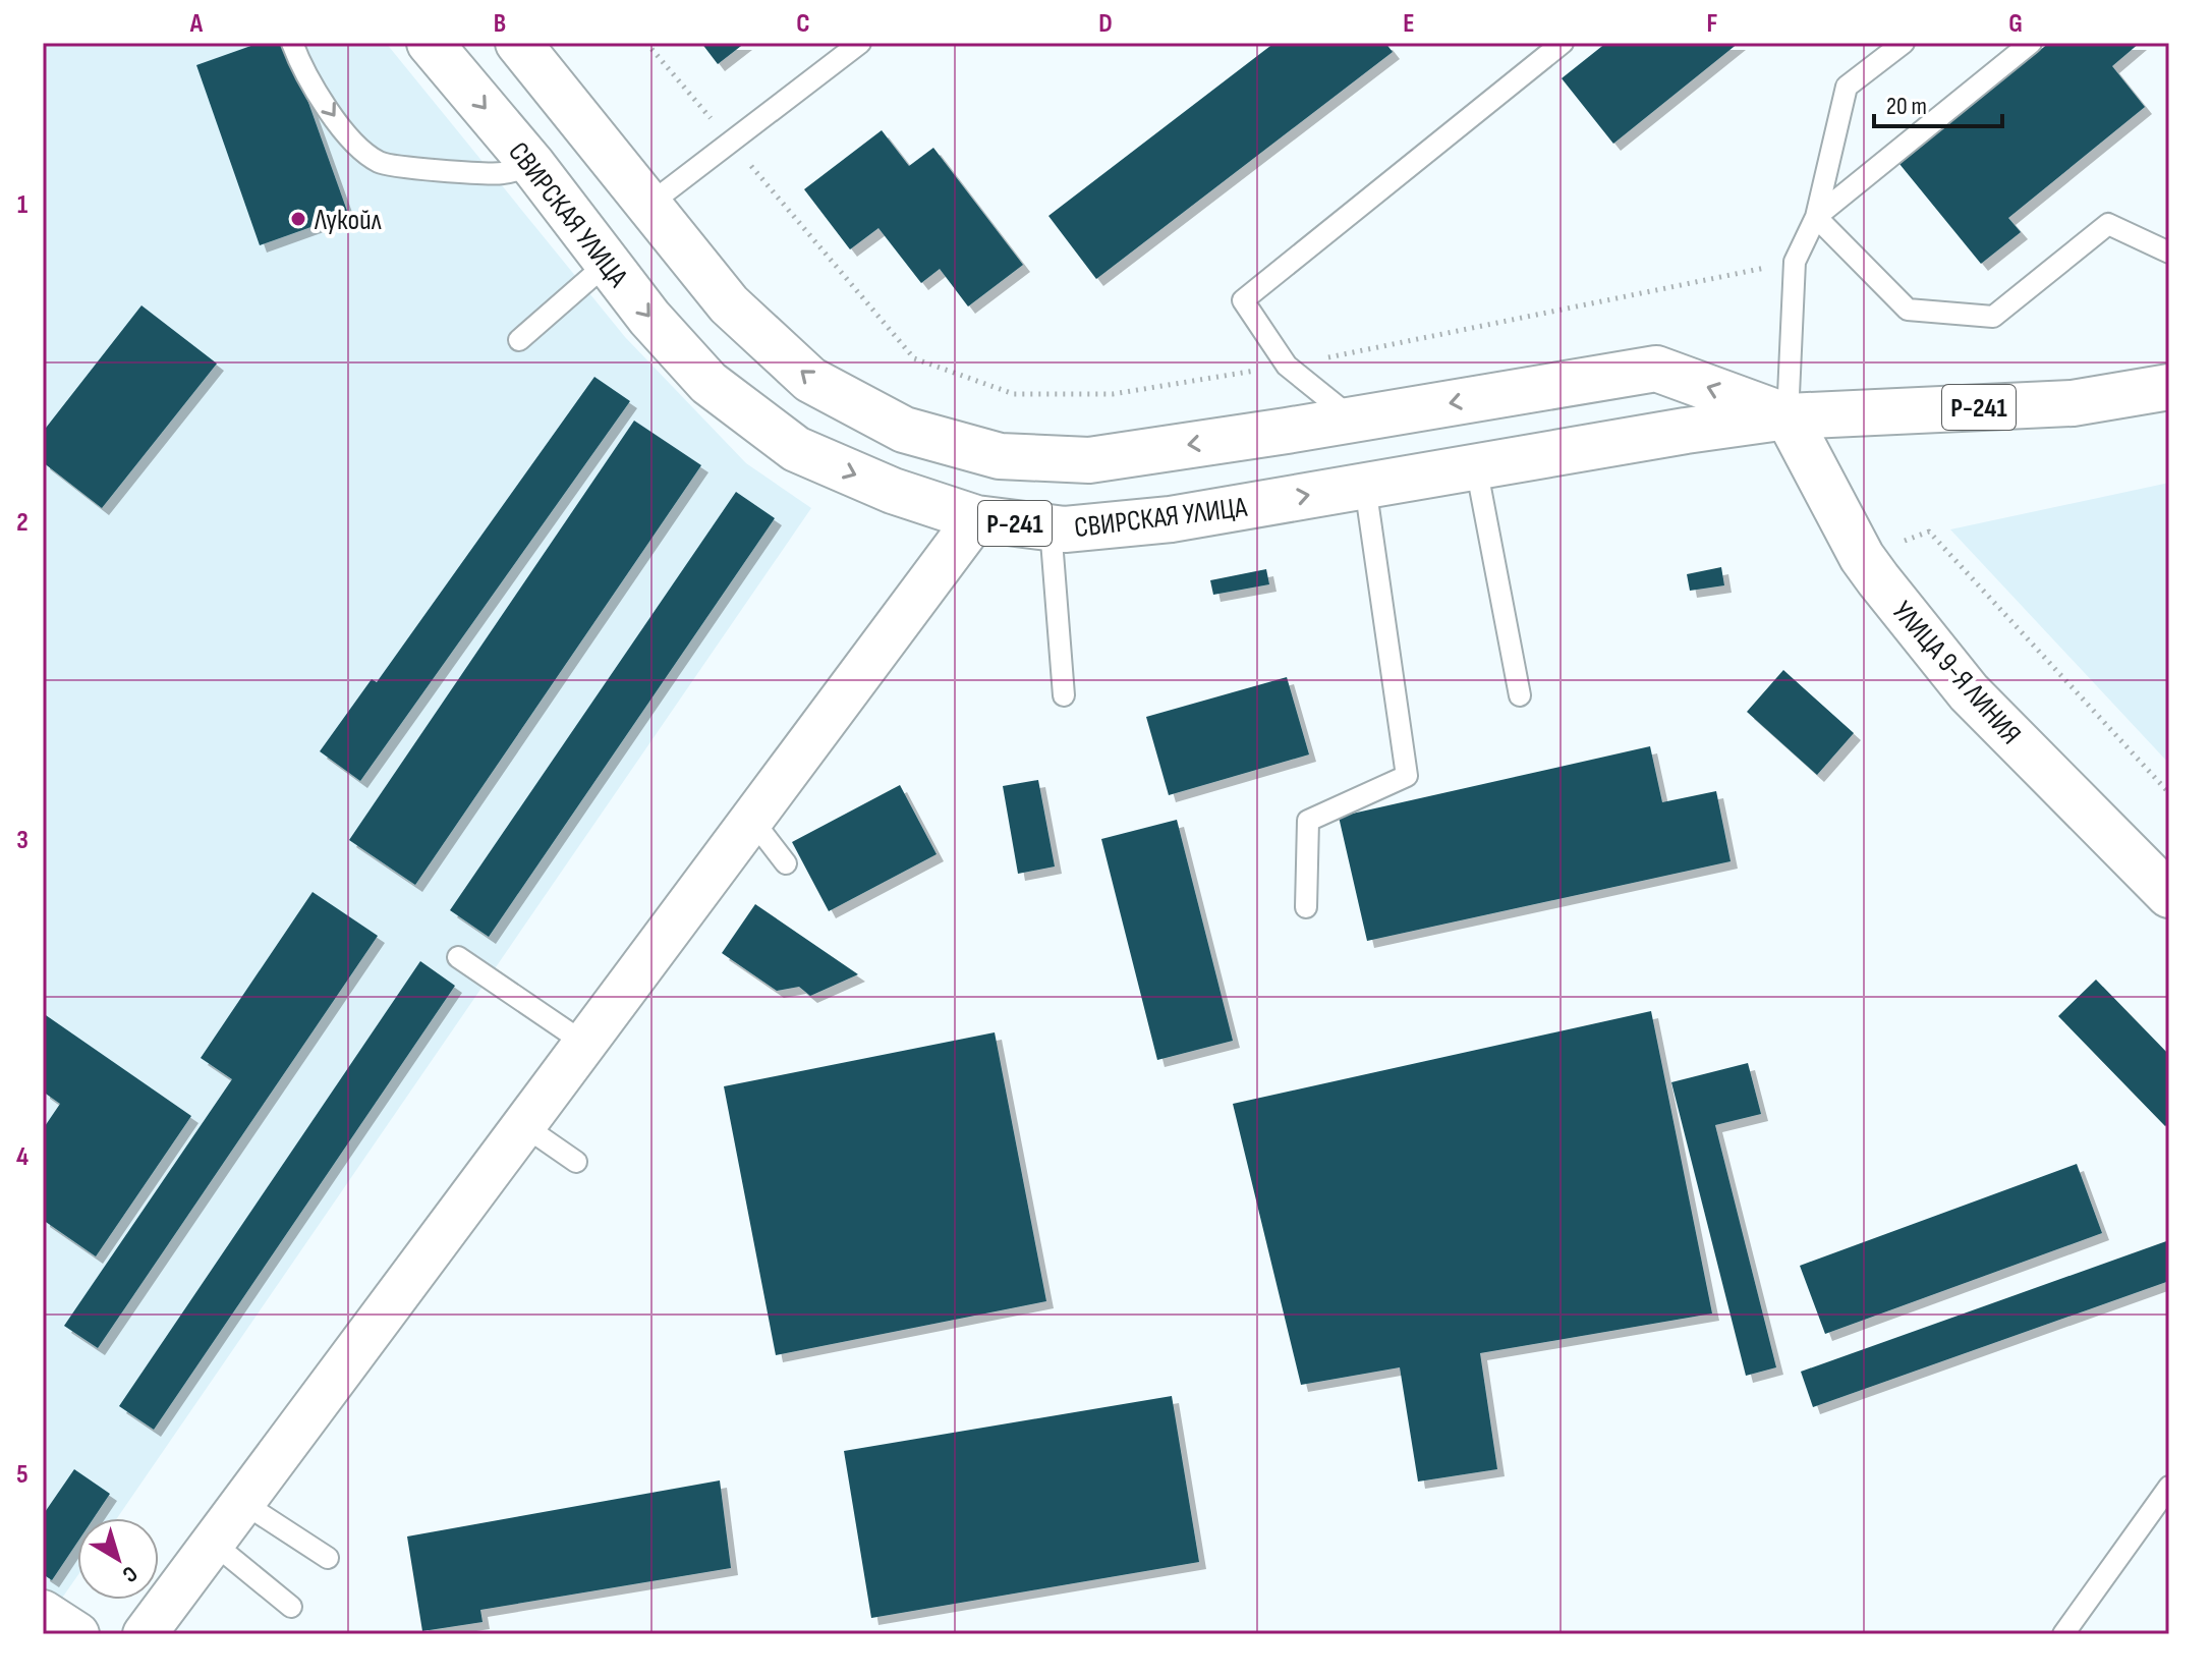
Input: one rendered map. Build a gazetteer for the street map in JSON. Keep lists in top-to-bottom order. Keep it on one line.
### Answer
{"streets":{"main road":["СВИРСКАЯ УЛИЦА","Р-241","УЛИЦА 9-Я ЛИНИЯ"]},"crossings":[["СВИРСКАЯ УЛИЦА","УЛИЦА 9-Я ЛИНИЯ"]],"places":["Лукойл"],"scale_bar":"20 m","north":"bottom right","grid":{"columns":["A","B","C","D","E","F","G"],"rows":["1","2","3","4","5"]}}
